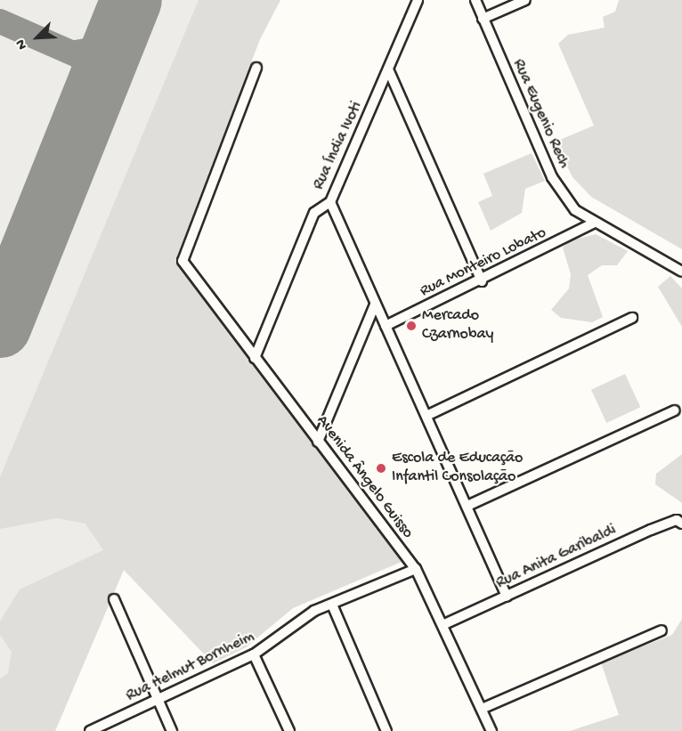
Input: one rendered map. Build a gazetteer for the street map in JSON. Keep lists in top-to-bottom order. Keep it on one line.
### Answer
{"streets":{"street":["Rua Eugenio Rech","Rua Índia Ivoti","Rua Monteiro Lobato","Avenida Ângelo Guisso","Rua Anita Garibaldi","Rua Helmut Bornheim"]},"crossings":[["Rua Eugenio Rech","Rua Monteiro Lobato"],["Rua Índia Ivoti","Avenida Ângelo Guisso"],["Avenida Ângelo Guisso","Rua Anita Garibaldi"],["Avenida Ângelo Guisso","Rua Helmut Bornheim"]],"places":["Mercado Czarnobay","Escola de Educação Infantil Consolação"],"north":"bottom left"}
